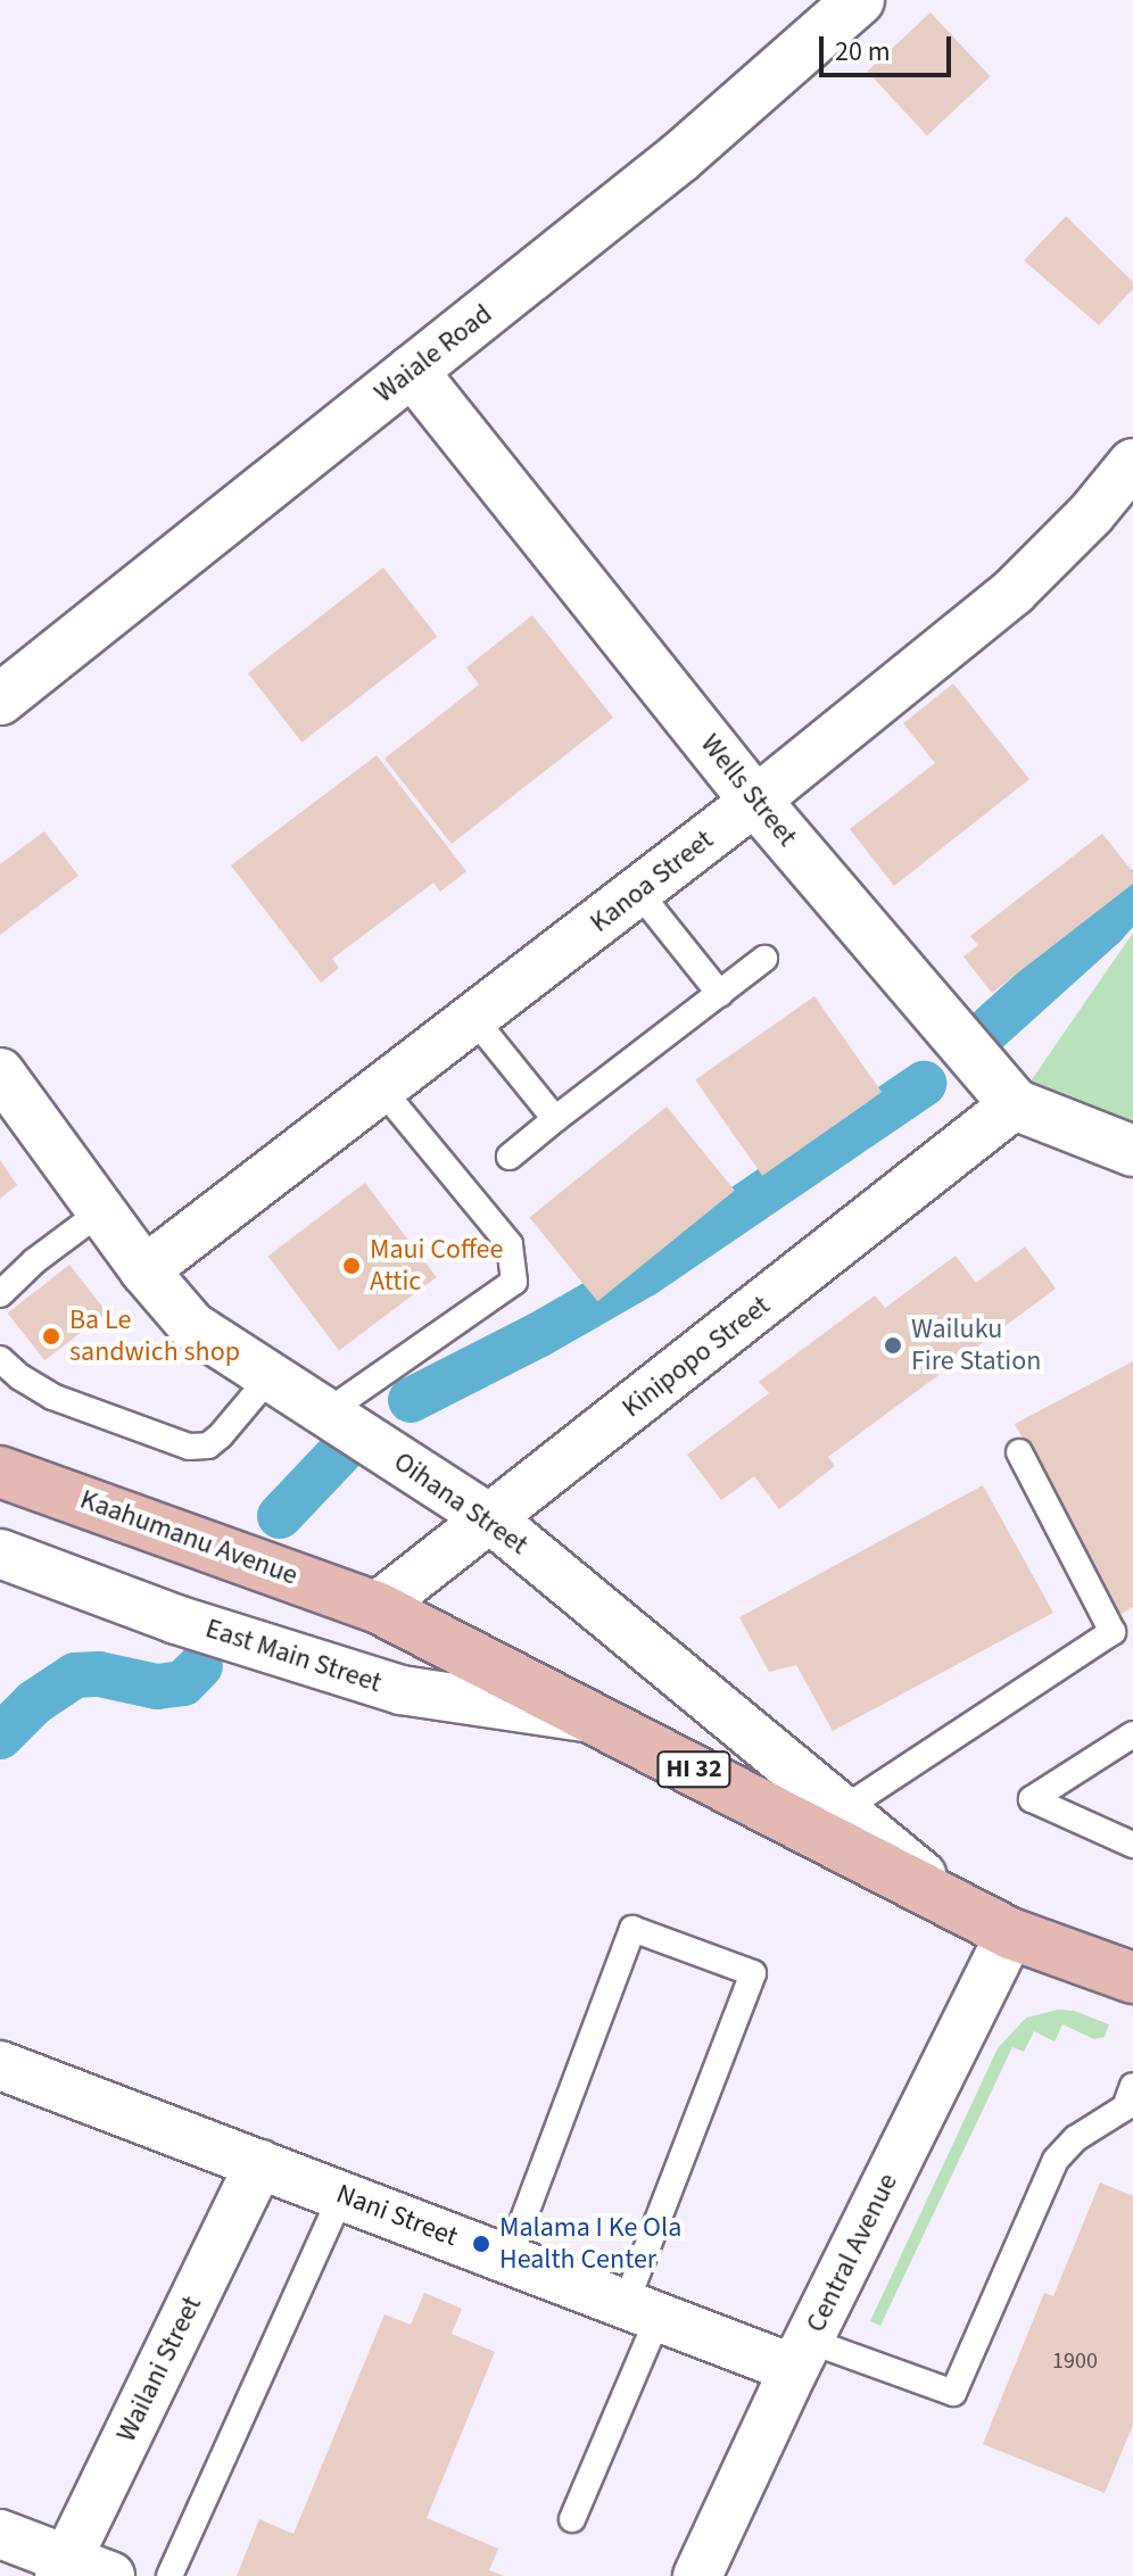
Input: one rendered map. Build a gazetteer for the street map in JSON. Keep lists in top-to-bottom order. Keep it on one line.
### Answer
{"streets":{"main road":["Kaahumanu Avenue","East Main Street","HI 32"],"street":["Waiale Road","Wells Street","Kanoa Street","Kinipopo Street","Oihana Street","Nani Street","Central Avenue","Wailani Street"]},"crossings":[["Waiale Road","Wells Street"],["Wells Street","Kanoa Street"],["Wells Street","Kinipopo Street"],["Kanoa Street","Oihana Street"],["Kinipopo Street","Oihana Street"],["Kinipopo Street","Kaahumanu Avenue"],["Kinipopo Street","East Main Street"],["Oihana Street","East Main Street"],["Kaahumanu Avenue","East Main Street"],["East Main Street","Central Avenue"],["Nani Street","Central Avenue"],["Nani Street","Wailani Street"]],"places":["Maui Coffee Attic","Ba Le sandwich shop","Wailuku Fire Station","Malama I Ke Ola Health Center"],"house_numbers":["1900"],"scale_bar":"20 m"}
